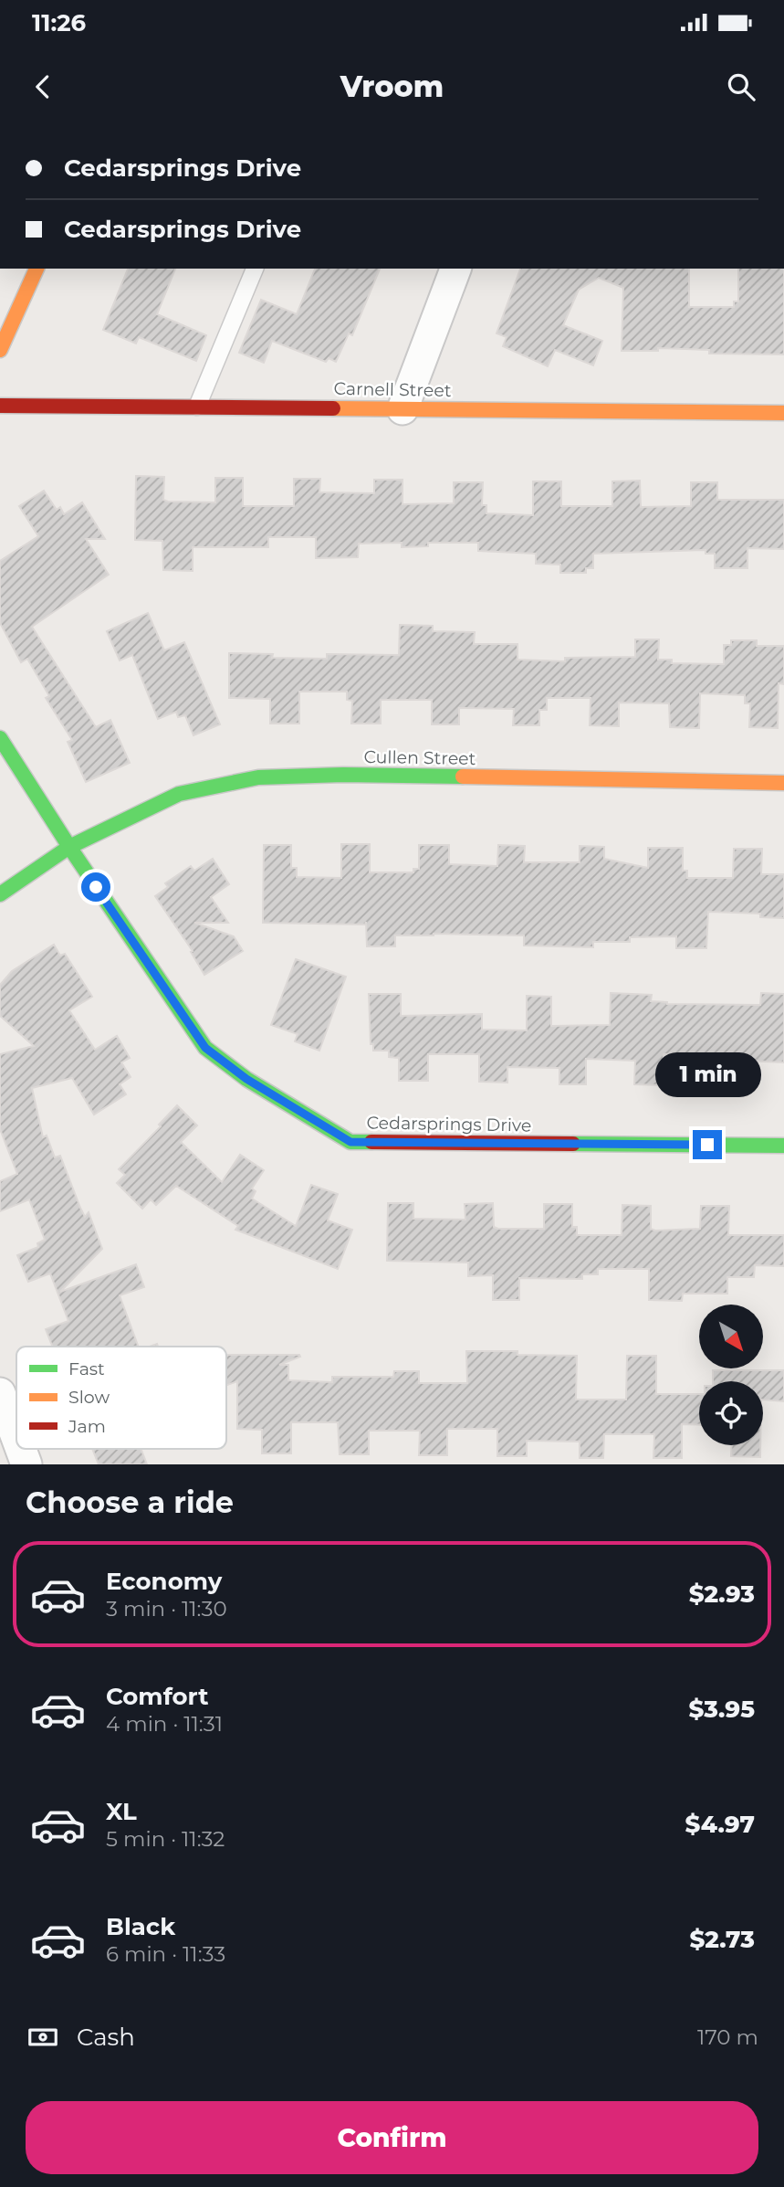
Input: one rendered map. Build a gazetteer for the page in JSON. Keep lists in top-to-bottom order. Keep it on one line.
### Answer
{"streets":{"street":["Carnell Street","Cullen Street","Cedarsprings Drive"]},"crossings":[["Cullen Street","Cedarsprings Drive"]],"legend":["Fast","Slow","Jam"],"north":"bottom right","page":{"status":"11:26","header":"Vroom","banner":["Cedarsprings Drive","Cedarsprings Drive"],"bubble":"1 min","heading":"Choose a ride","list":[{"name":"Economy","note":"3 min · 11:30","value":"$2.93"},{"name":"Comfort","note":"4 min · 11:31","value":"$3.95"},{"name":"XL","note":"5 min · 11:32","value":"$4.97"},{"name":"Black","note":"6 min · 11:33","value":"$2.73"}],"pay":["Cash","170 m"],"buttons":"Confirm"}}
